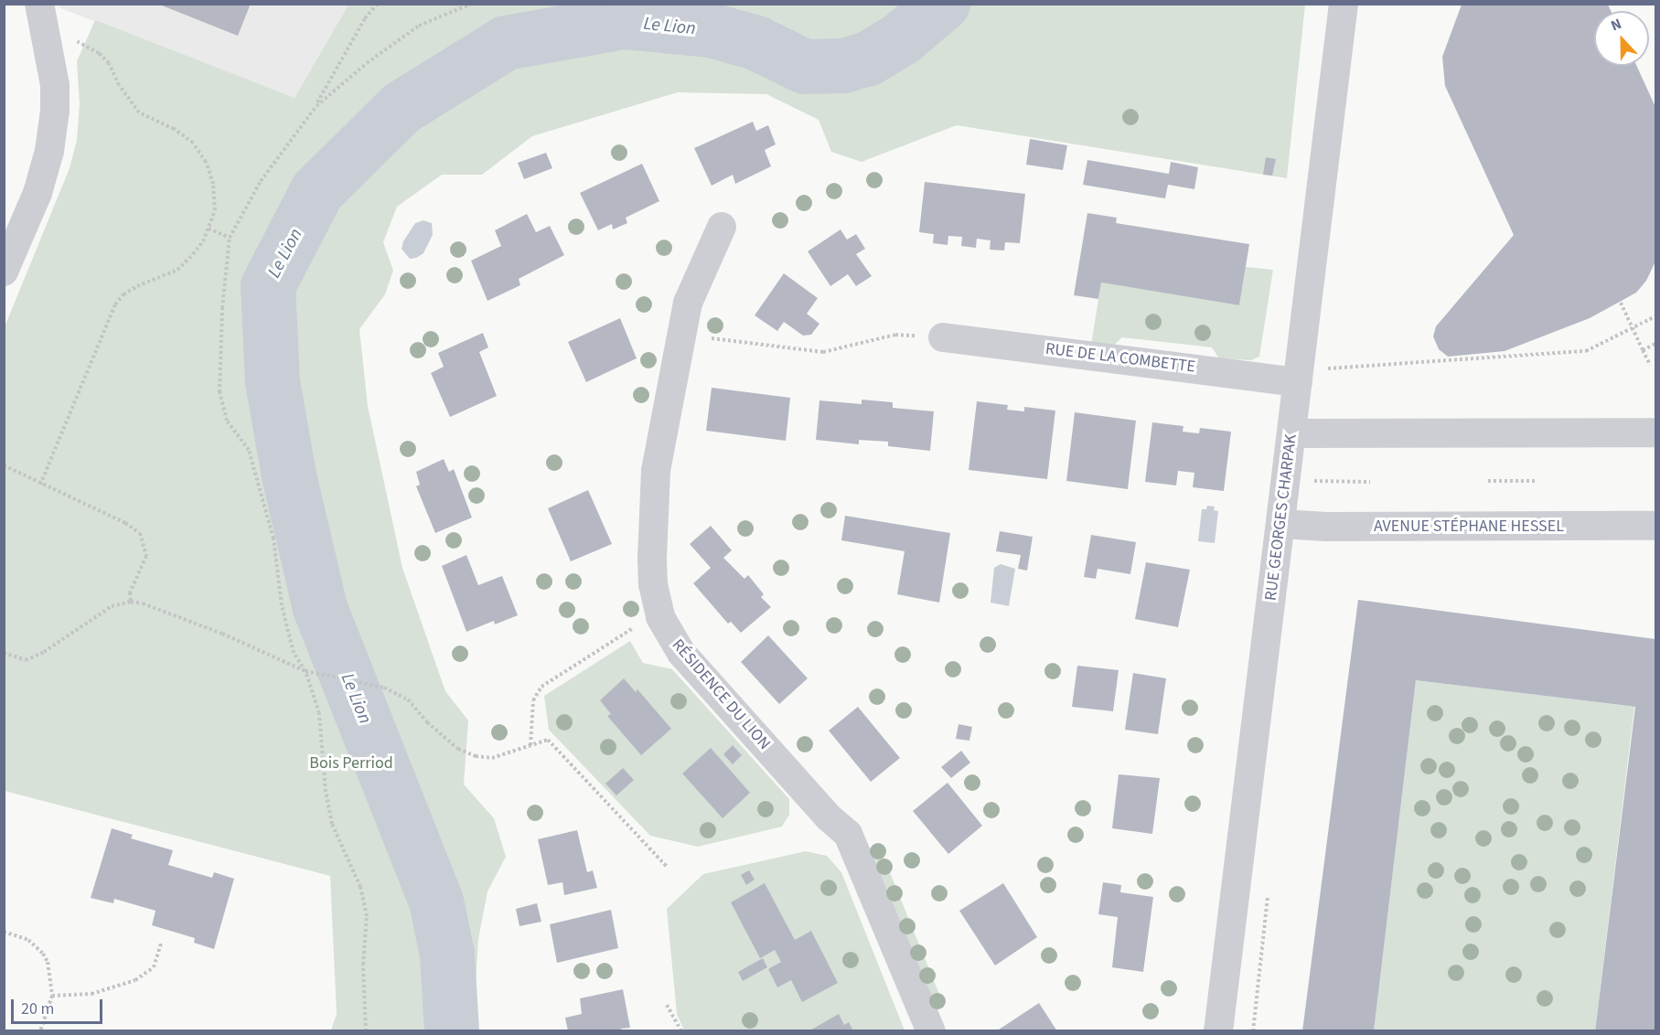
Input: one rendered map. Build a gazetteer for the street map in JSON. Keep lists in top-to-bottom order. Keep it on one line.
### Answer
{"streets":{"street":["RUE DE LA COMBETTE","RUE GEORGES CHARPAK","AVENUE STÉPHANE HESSEL","RÉSIDENCE DU LION"]},"crossings":[["RUE DE LA COMBETTE","RUE GEORGES CHARPAK"],["RUE GEORGES CHARPAK","AVENUE STÉPHANE HESSEL"]],"water":["Le Lion"],"parks":["Bois Perriod"],"scale_bar":"20 m","north":"top"}
